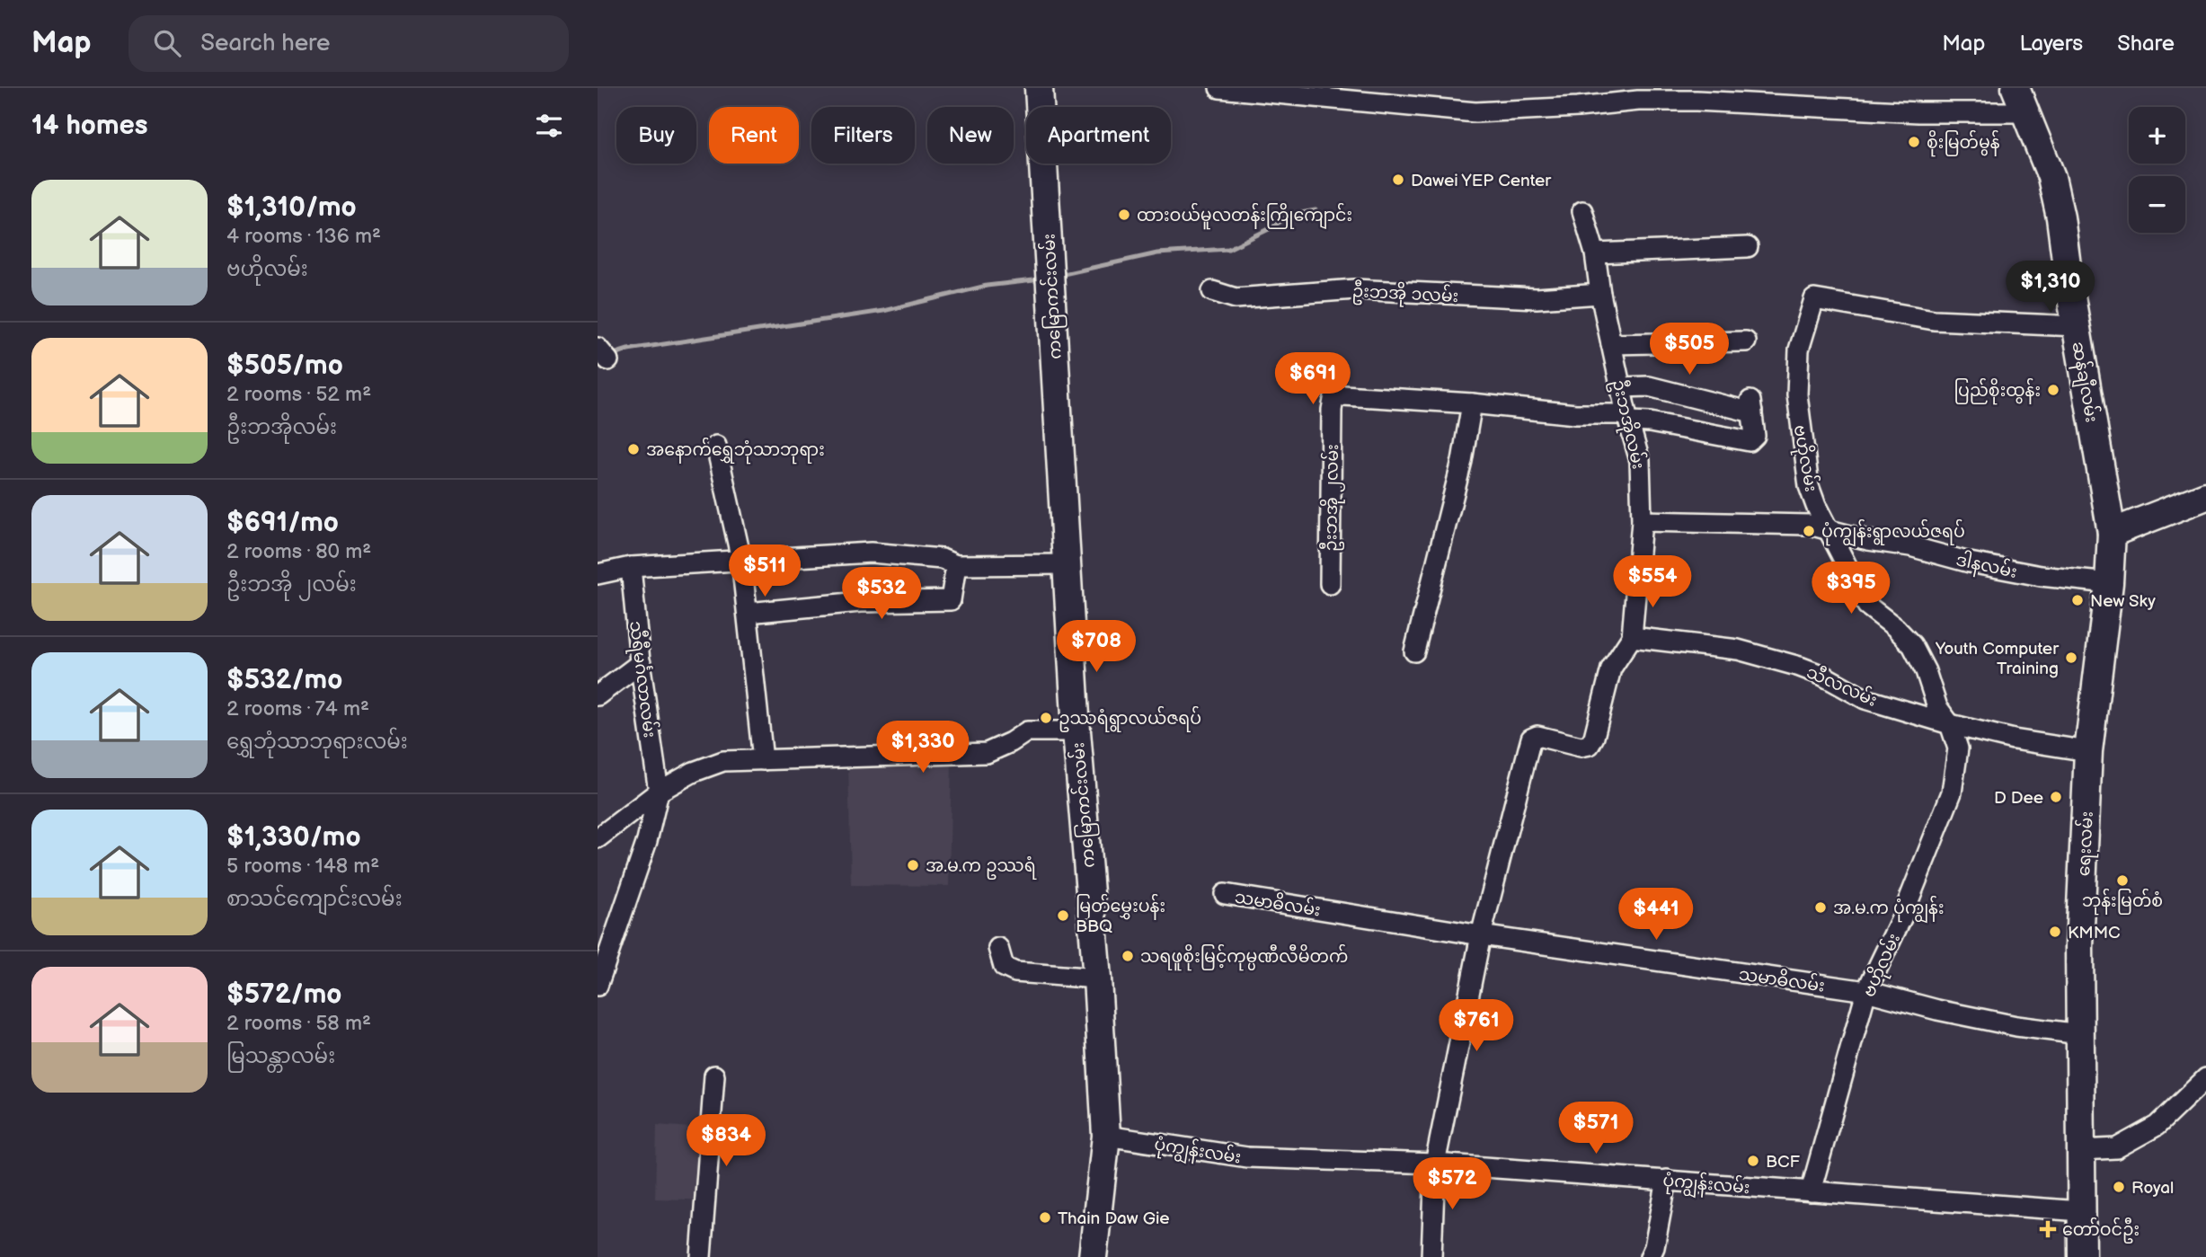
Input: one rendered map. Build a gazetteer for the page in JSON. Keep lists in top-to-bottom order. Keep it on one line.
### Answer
{"streets":{"street":["ဦးဘအို ၁လမ်း","ကမြောကင်းလမ်း","ဆန်ချီလမ်း","ဦးဘအိုလမ်း","ဗဟိုလမ်း","ဦးဘအို ၂လမ်း","ဒါနလမ်း","သီရီမင်္ဂလာလမ်း","သီလလမ်း","ရေးလမ်း","သမာဓိလမ်း","ပုံကျွန်းလမ်း"]},"crossings":[["ဦးဘအို ၁လမ်း","ဦးဘအိုလမ်း"],["ကမြောကင်းလမ်း","ပုံကျွန်းလမ်း"],["ဆန်ချီလမ်း","ဗဟိုလမ်း"],["ဆန်ချီလမ်း","ရေးလမ်း"],["ဦးဘအိုလမ်း","ဦးဘအို ၂လမ်း"],["ဦးဘအိုလမ်း","ဒါနလမ်း"],["ဦးဘအိုလမ်း","သီလလမ်း"],["ဦးဘအိုလမ်း","သမာဓိလမ်း"],["ဗဟိုလမ်း","ဒါနလမ်း"],["ဗဟိုလမ်း","သီလလမ်း"],["ဗဟိုလမ်း","သမာဓိလမ်း"],["ဗဟိုလမ်း","ပုံကျွန်းလမ်း"],["ဒါနလမ်း","ရေးလမ်း"],["သီလလမ်း","ရေးလမ်း"],["ရေးလမ်း","သမာဓိလမ်း"],["ရေးလမ်း","ပုံကျွန်းလမ်း"]],"places":{"other":["စိုးမြတ်မွန်","Dawei YEP Center","ထားဝယ်မူလတန်းကြိုကျောင်း","ပြည်စိုးထွန်း","အနောက်ရွှေဘုံသာဘုရား","ပုံကျွန်းရွာလယ်ဇရပ်","New Sky","Youth Computer Training","ဥဿရံရွာလယ်ဇရပ်","D Dee","အ.မ.က ဥဿရံ","ဘုန်းမြတ်စံ","အ.မ.က ပုံကျွန်း","မြတ်မွှေးပန်း BBQ","KMMC","သရဖူစိုးမြင့်ကုမ္ပဏီလီမိတက်","BCF","Royal","Thain Daw Gie"],"health":["တော်ဝင်ဦး"]},"page":{"header":"Map","search":"Search here","nav":["Map","Layers","Share"],"heading":"14 homes","map_buttons":["+","−"],"chip":["Buy","Rent","Filters","New","Apartment"],"list":[{"name":"$1,310/mo","note":"4 rooms · 136 m² · ဗဟိုလမ်း"},{"name":"$505/mo","note":"2 rooms · 52 m² · ဦးဘအိုလမ်း"},{"name":"$691/mo","note":"2 rooms · 80 m² · ဦးဘအို ၂လမ်း"},{"name":"$532/mo","note":"2 rooms · 74 m² · ရွှေဘုံသာဘုရားလမ်း"},{"name":"$1,330/mo","note":"5 rooms · 148 m² · စာသင်ကျောင်းလမ်း"},{"name":"$572/mo","note":"2 rooms · 58 m² · မြသန္တာလမ်း"}],"price":["$1,310","$505","$691","$511","$554","$395","$532","$708","$1,330","$441","$761","$571","$834","$572"]}}
